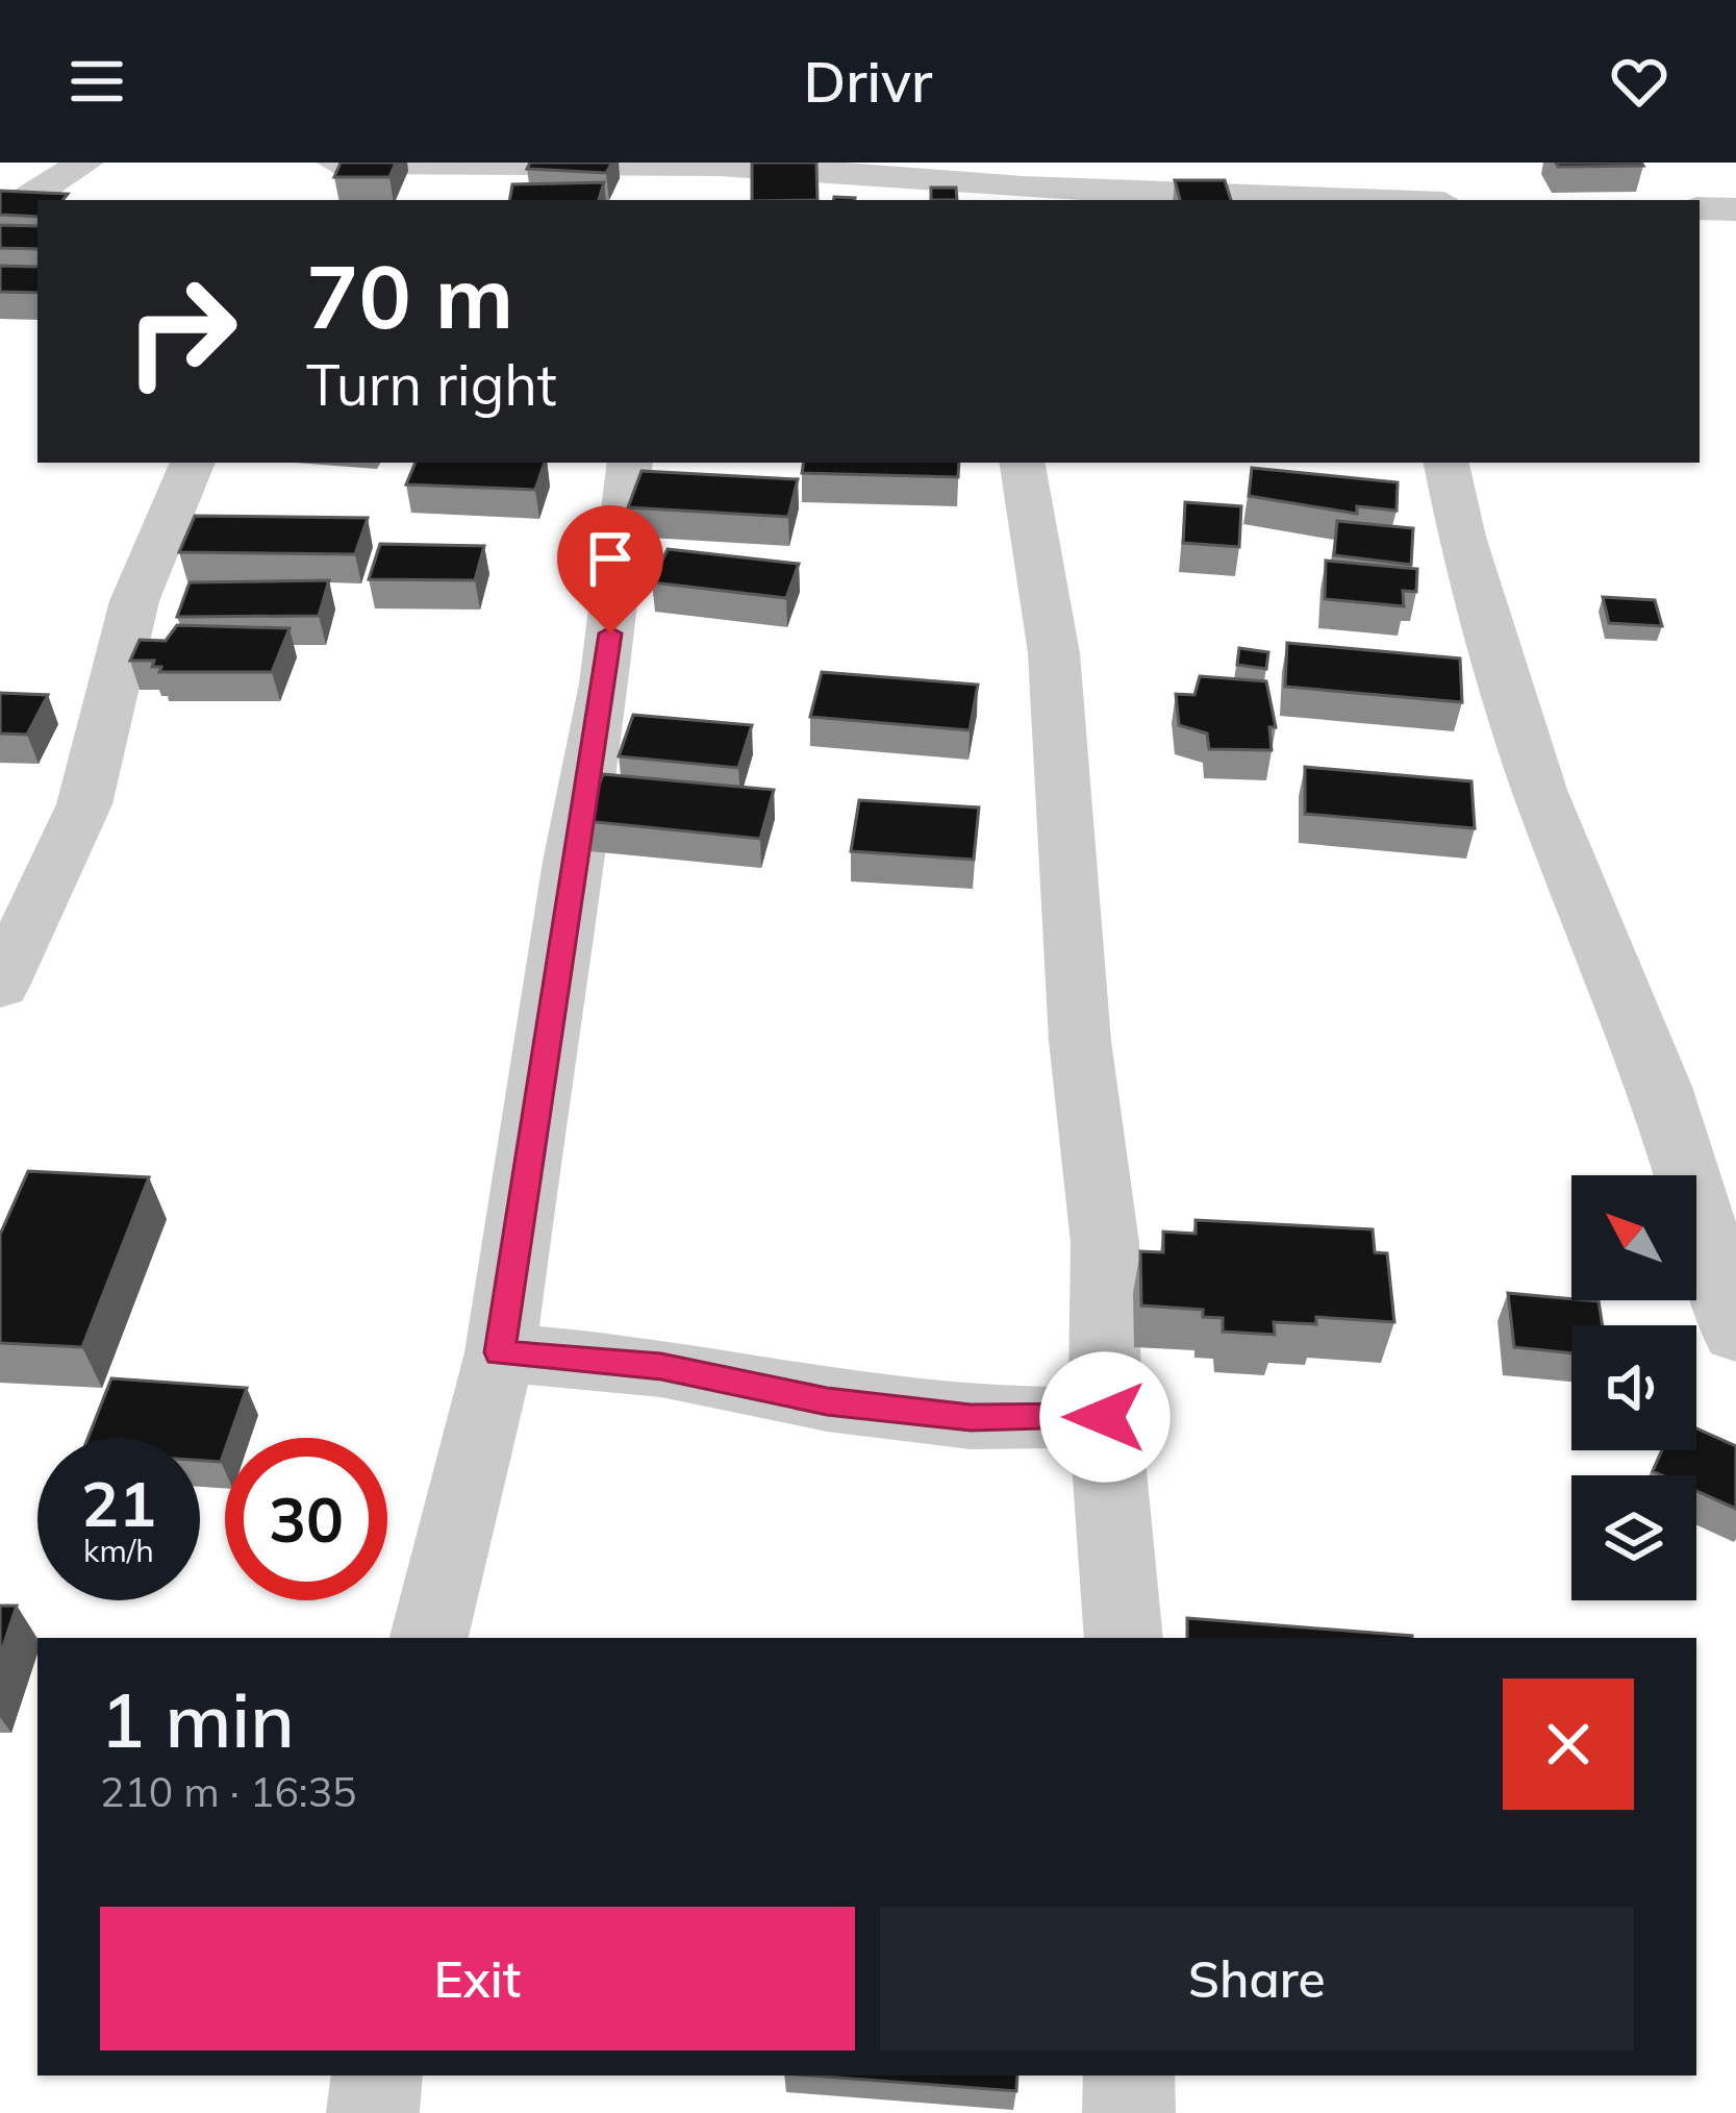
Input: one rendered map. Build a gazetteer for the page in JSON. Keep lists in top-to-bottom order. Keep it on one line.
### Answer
{"north":"top left","page":{"header":"Drivr","turn":["70 m","Turn right"],"speed":"21 km/h","limit":"30","heading":["1 min","210 m · 16:35"],"buttons":["Exit","Share"]}}
